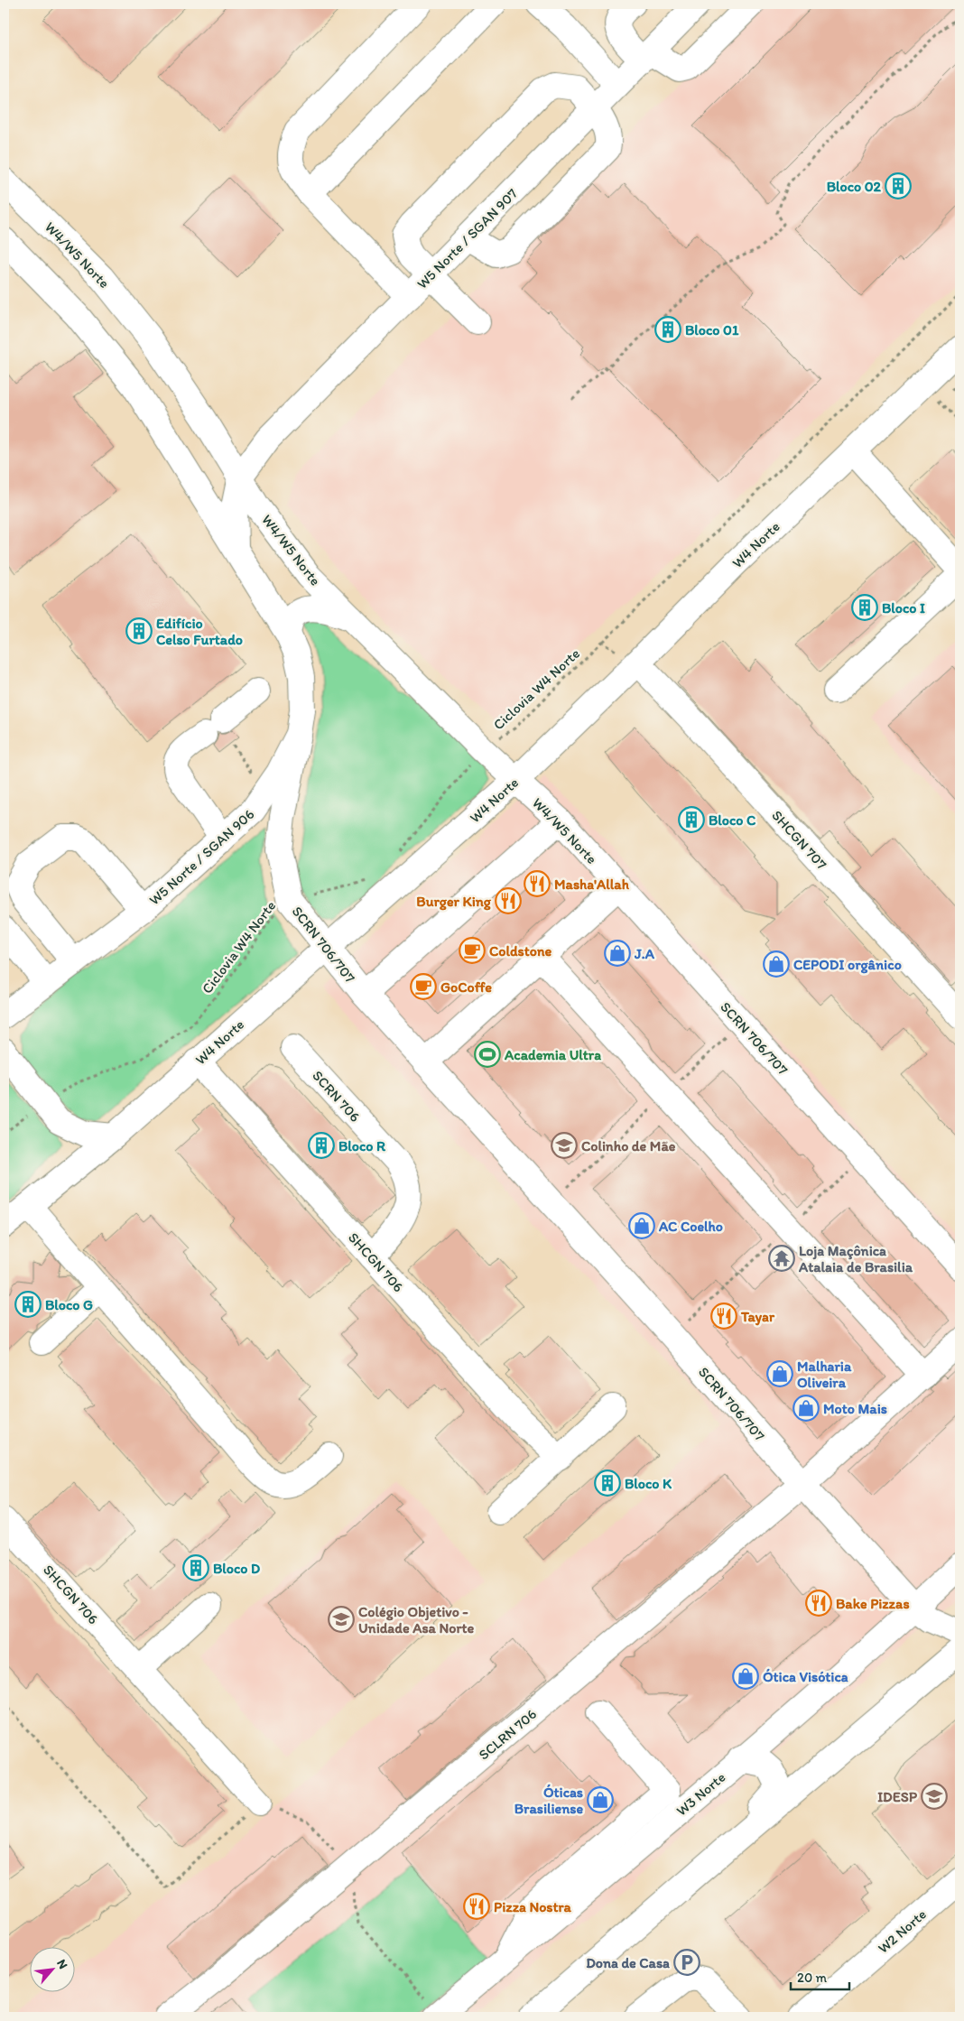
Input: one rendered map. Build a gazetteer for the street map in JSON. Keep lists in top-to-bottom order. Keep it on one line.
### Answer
{"streets":{"main road":["W5 Norte / SGAN 907","W4/W5 Norte","W4 Norte","SHCGN 707","W5 Norte / SGAN 906","SCRN 706/707","SCRN 706","SHCGN 706","SCLRN 706","W3 Norte","W2 Norte"],"path":["Ciclovia W4 Norte"]},"crossings":[["W5 Norte / SGAN 907","W4/W5 Norte"],["W4/W5 Norte","W4 Norte"],["W4/W5 Norte","Ciclovia W4 Norte"],["W4/W5 Norte","SCRN 706/707"],["W4 Norte","SHCGN 707"],["W4 Norte","SCRN 706/707"],["W4 Norte","SHCGN 706"],["Ciclovia W4 Norte","SCRN 706/707"],["W5 Norte / SGAN 906","SCRN 706/707"],["SCRN 706/707","SCLRN 706"],["SCRN 706/707","W3 Norte"],["SCRN 706","SHCGN 706"]],"places":{"building":["Bloco 02","Bloco 01","Bloco I","Edifício Celso Furtado","Bloco C","Bloco R","Bloco G","Bloco K","Bloco D"],"restaurant":["Masha'Allah","Burger King","Tayar","Bake Pizzas","Pizza Nostra"],"cafe":["Coldstone","GoCoffe"],"shop":["J.A","CEPODI orgânico","AC Coelho","Malharia Oliveira","Moto Mais","Ótica Visótica","Óticas Brasiliense"],"sports":["Academia Ultra"],"school or university":["Colinho de Mãe","Colégio Objetivo - Unidade Asa Norte","IDESP"],"temple":["Loja Maçônica Atalaia de Brasilia"],"parking":["Dona de Casa"]},"scale_bar":"20 m","north":"top right"}
